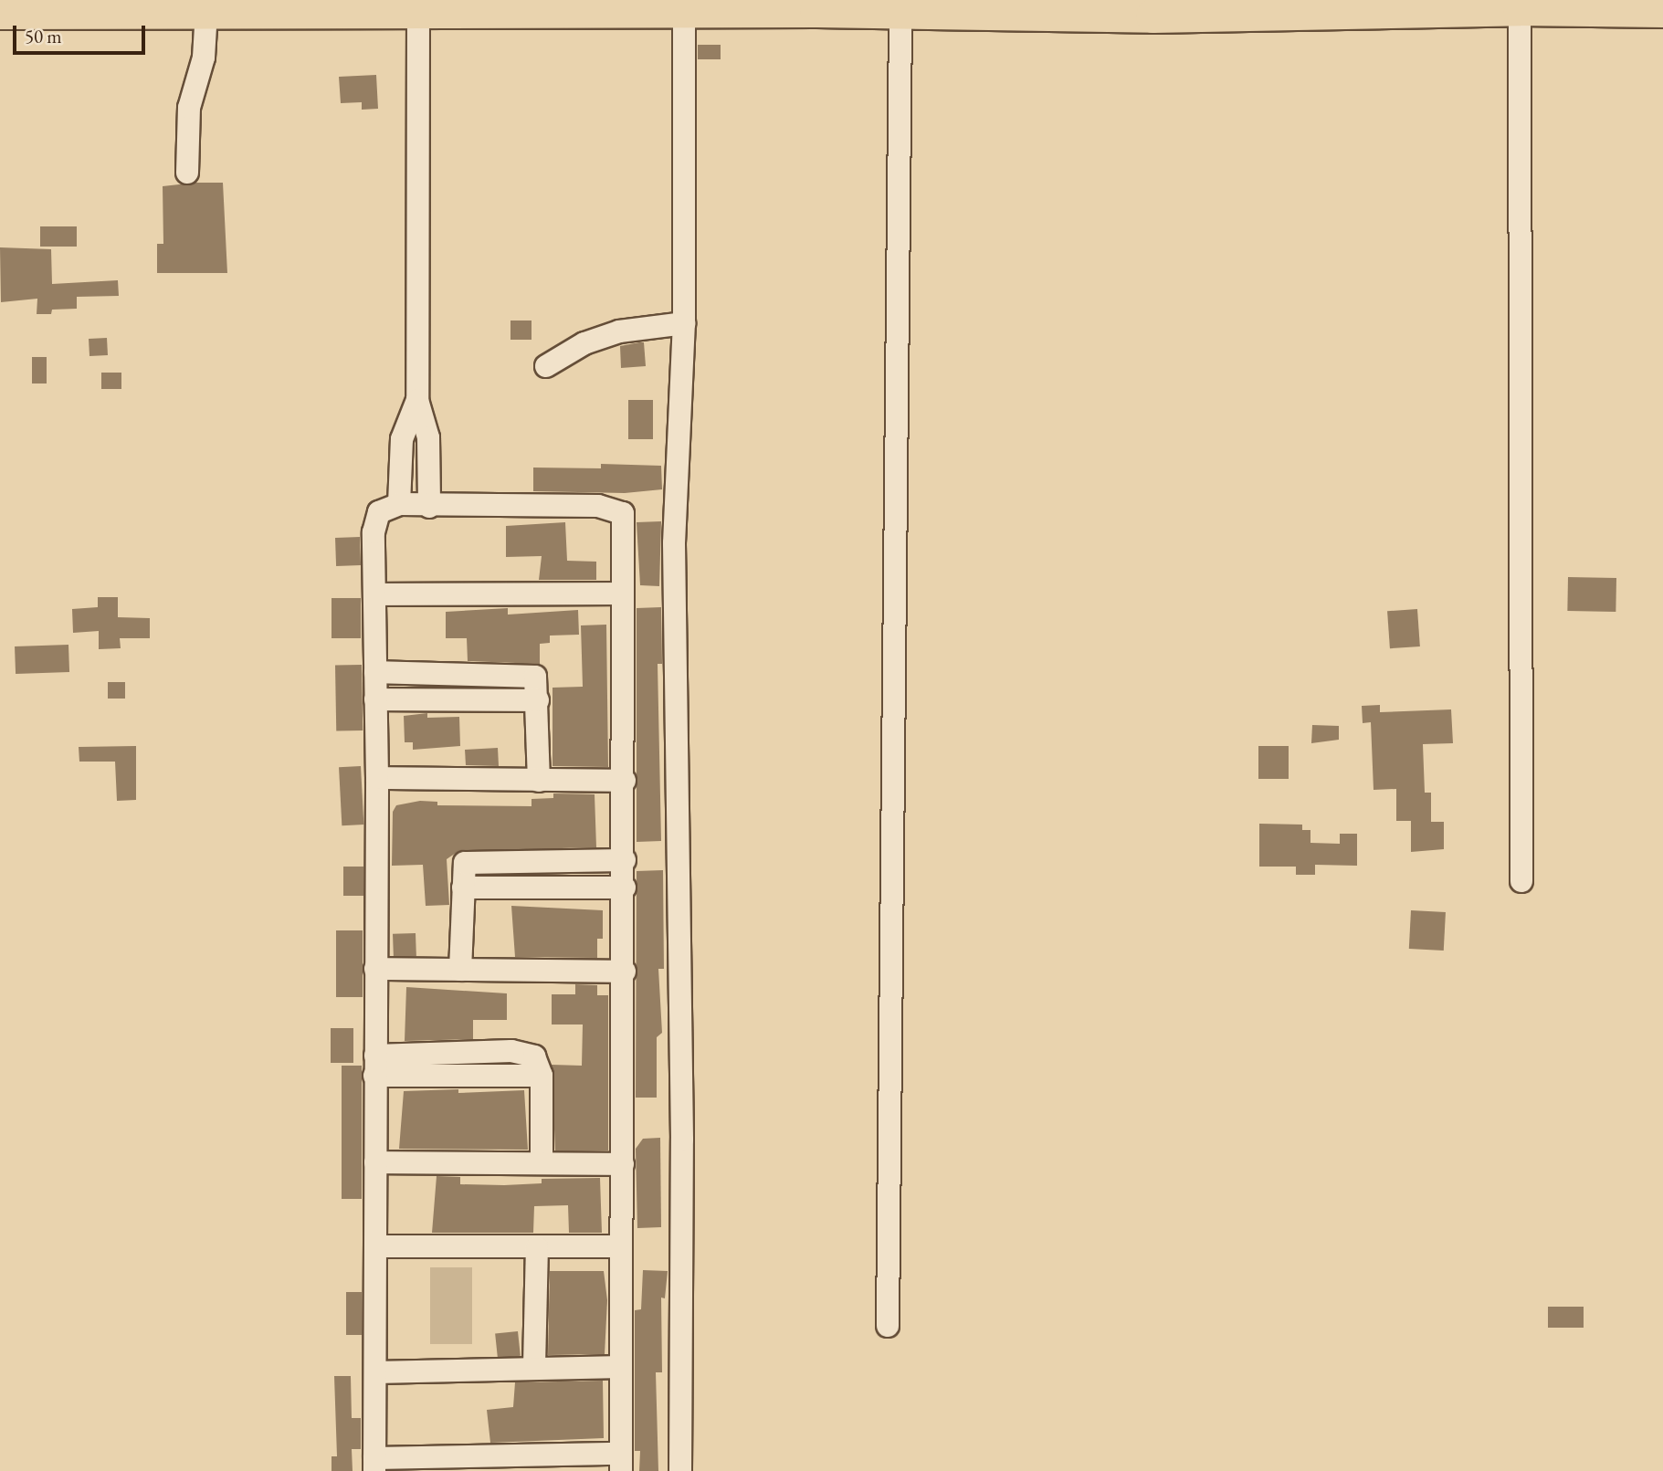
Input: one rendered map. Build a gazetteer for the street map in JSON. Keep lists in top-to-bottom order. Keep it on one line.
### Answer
{"scale_bar":"50 m"}
